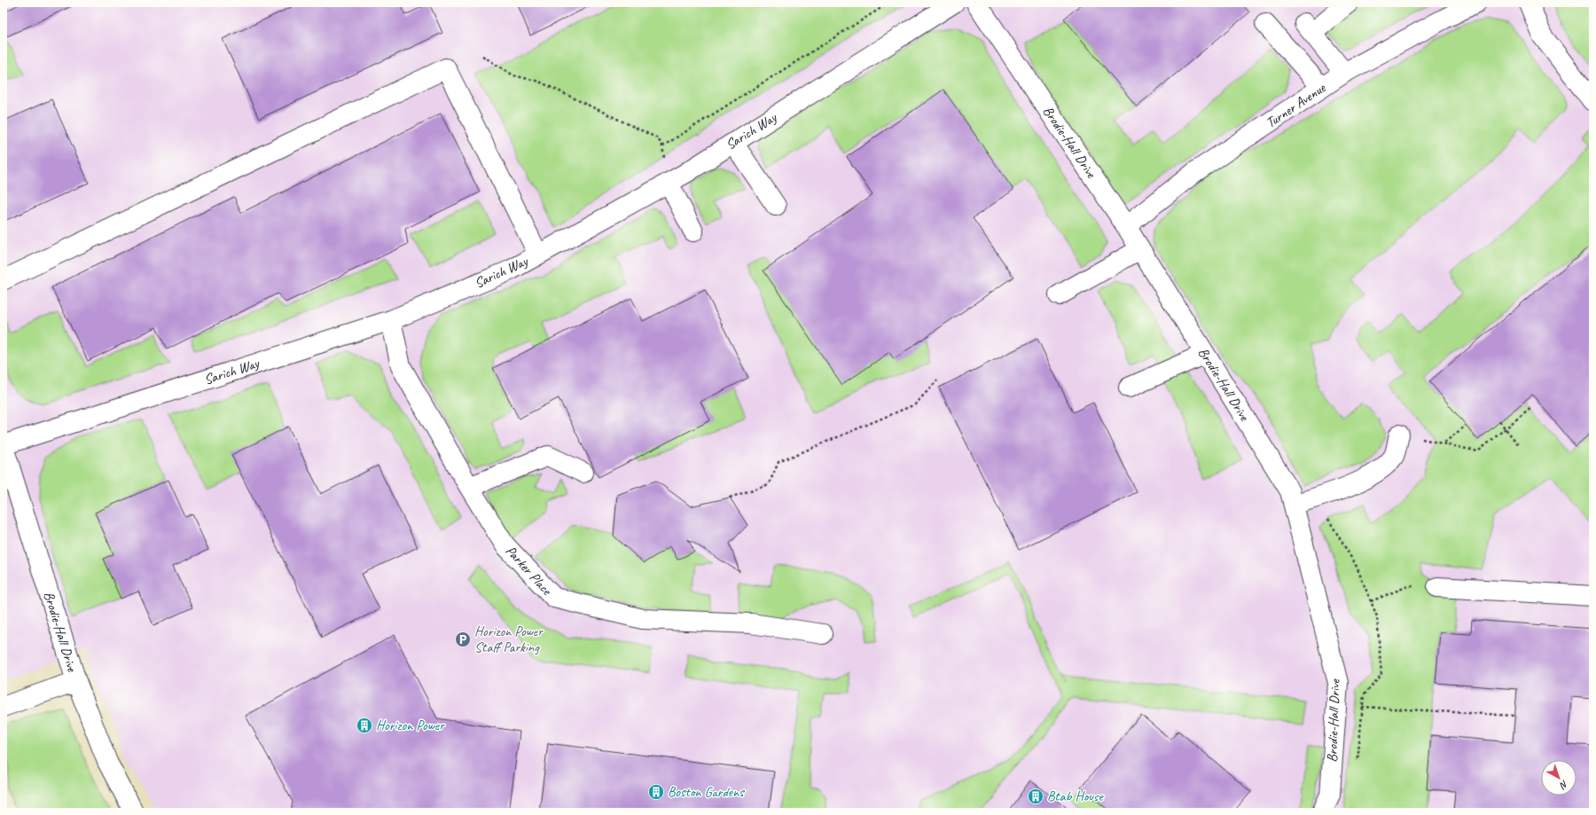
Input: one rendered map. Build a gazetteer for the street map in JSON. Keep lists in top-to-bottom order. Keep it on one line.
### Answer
{"streets":{"street":["Turner Avenue","Sarich Way","Brodie-Hall Drive","Parker Place"]},"crossings":[["Turner Avenue","Brodie-Hall Drive"],["Sarich Way","Brodie-Hall Drive"],["Sarich Way","Parker Place"]],"places":{"parking":["Horizon Power Staff Parking"],"building":["Horizon Power","Boston Gardens","Btab House"]},"north":"bottom right"}
